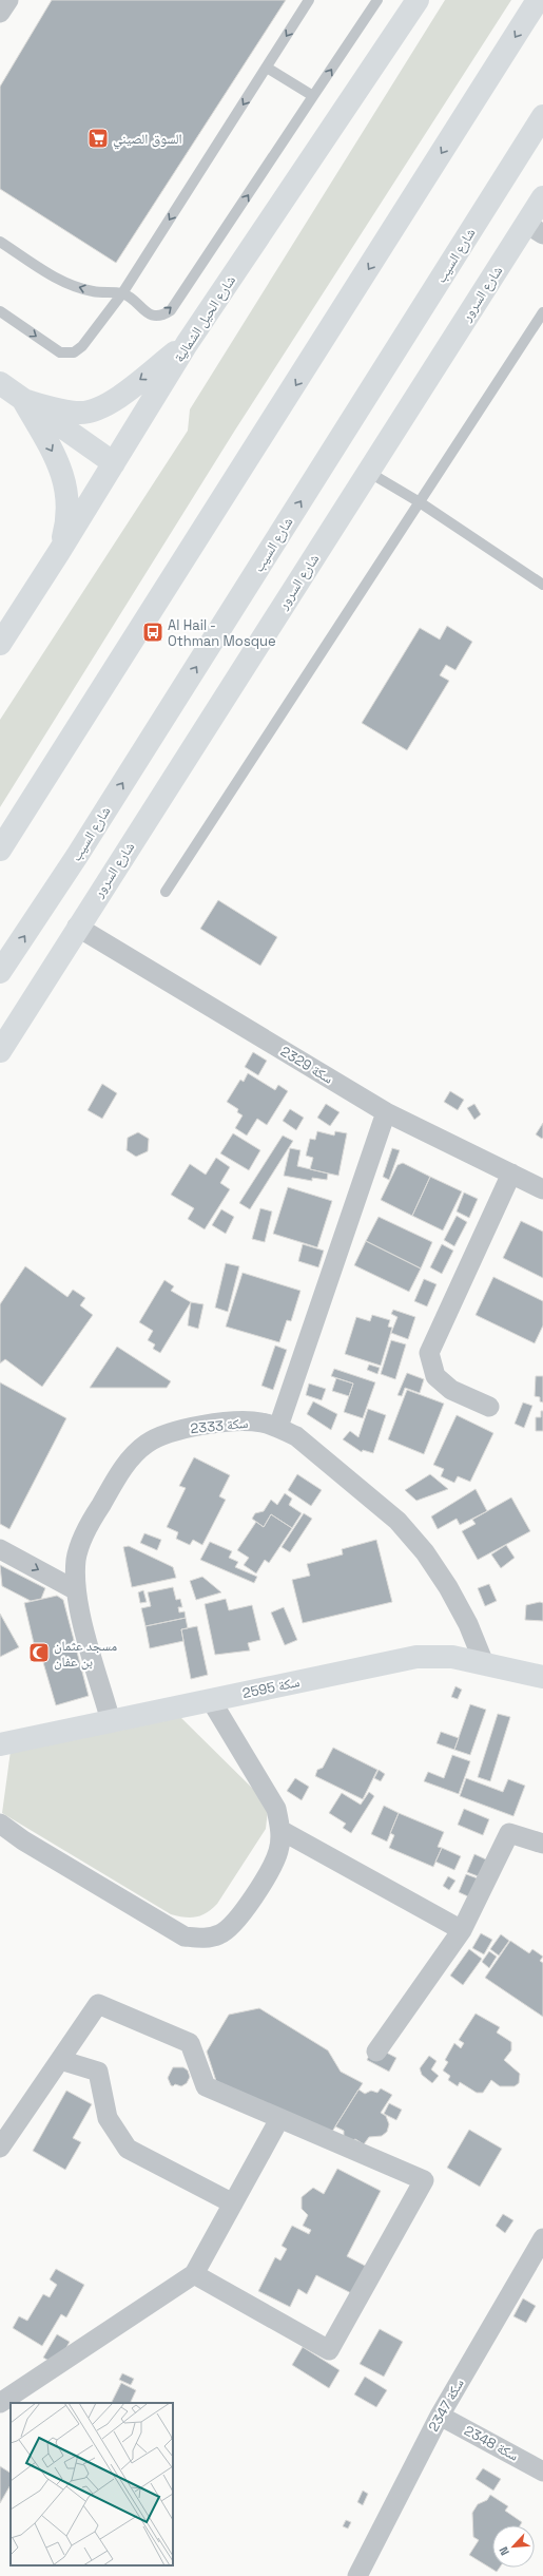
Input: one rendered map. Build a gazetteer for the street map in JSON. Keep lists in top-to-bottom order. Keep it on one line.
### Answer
{"streets":{"main road":["شارع السيب","شارع السرور","شارع الحيل الشمالية","سكة 2595"],"street":["سكة 2329","سكة 2333","سكة 2347","سكة 2348"]},"crossings":[["شارع السرور","سكة 2329"],["سكة 2333","سكة 2595"],["سكة 2347","سكة 2348"]],"places":{"supermarket":["السوق الصيني"],"bus stop":["Al Hail - Othman Mosque"],"mosque":["مسجد عثمان بن عفان"]},"north":"bottom left"}
